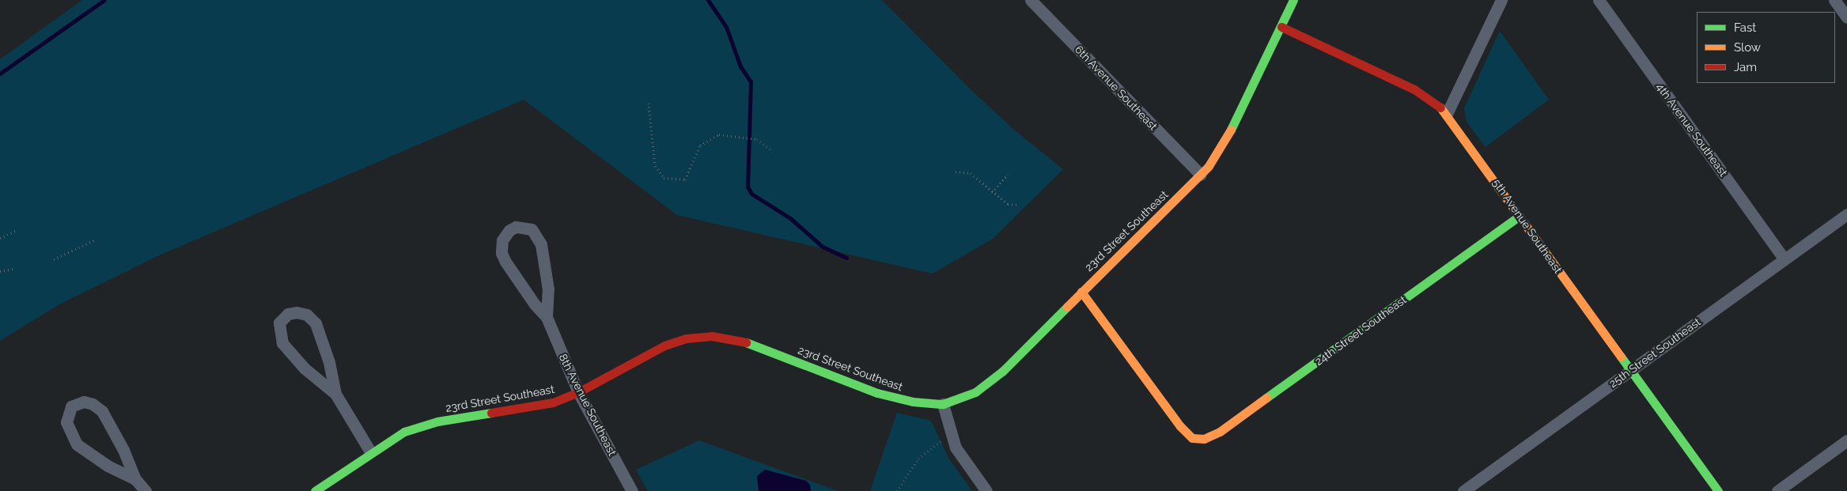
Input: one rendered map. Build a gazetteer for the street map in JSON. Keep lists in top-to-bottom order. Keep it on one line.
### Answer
{"streets":{"street":["6th Avenue Southeast","4th Avenue Southeast","5th Avenue Southeast","23rd Street Southeast","24th Street Southeast","25th Street Southeast","8th Avenue Southeast"]},"crossings":[["6th Avenue Southeast","23rd Street Southeast"],["4th Avenue Southeast","25th Street Southeast"],["5th Avenue Southeast","23rd Street Southeast"],["5th Avenue Southeast","24th Street Southeast"],["5th Avenue Southeast","25th Street Southeast"],["23rd Street Southeast","24th Street Southeast"],["23rd Street Southeast","8th Avenue Southeast"]],"legend":["Fast","Slow","Jam"]}
